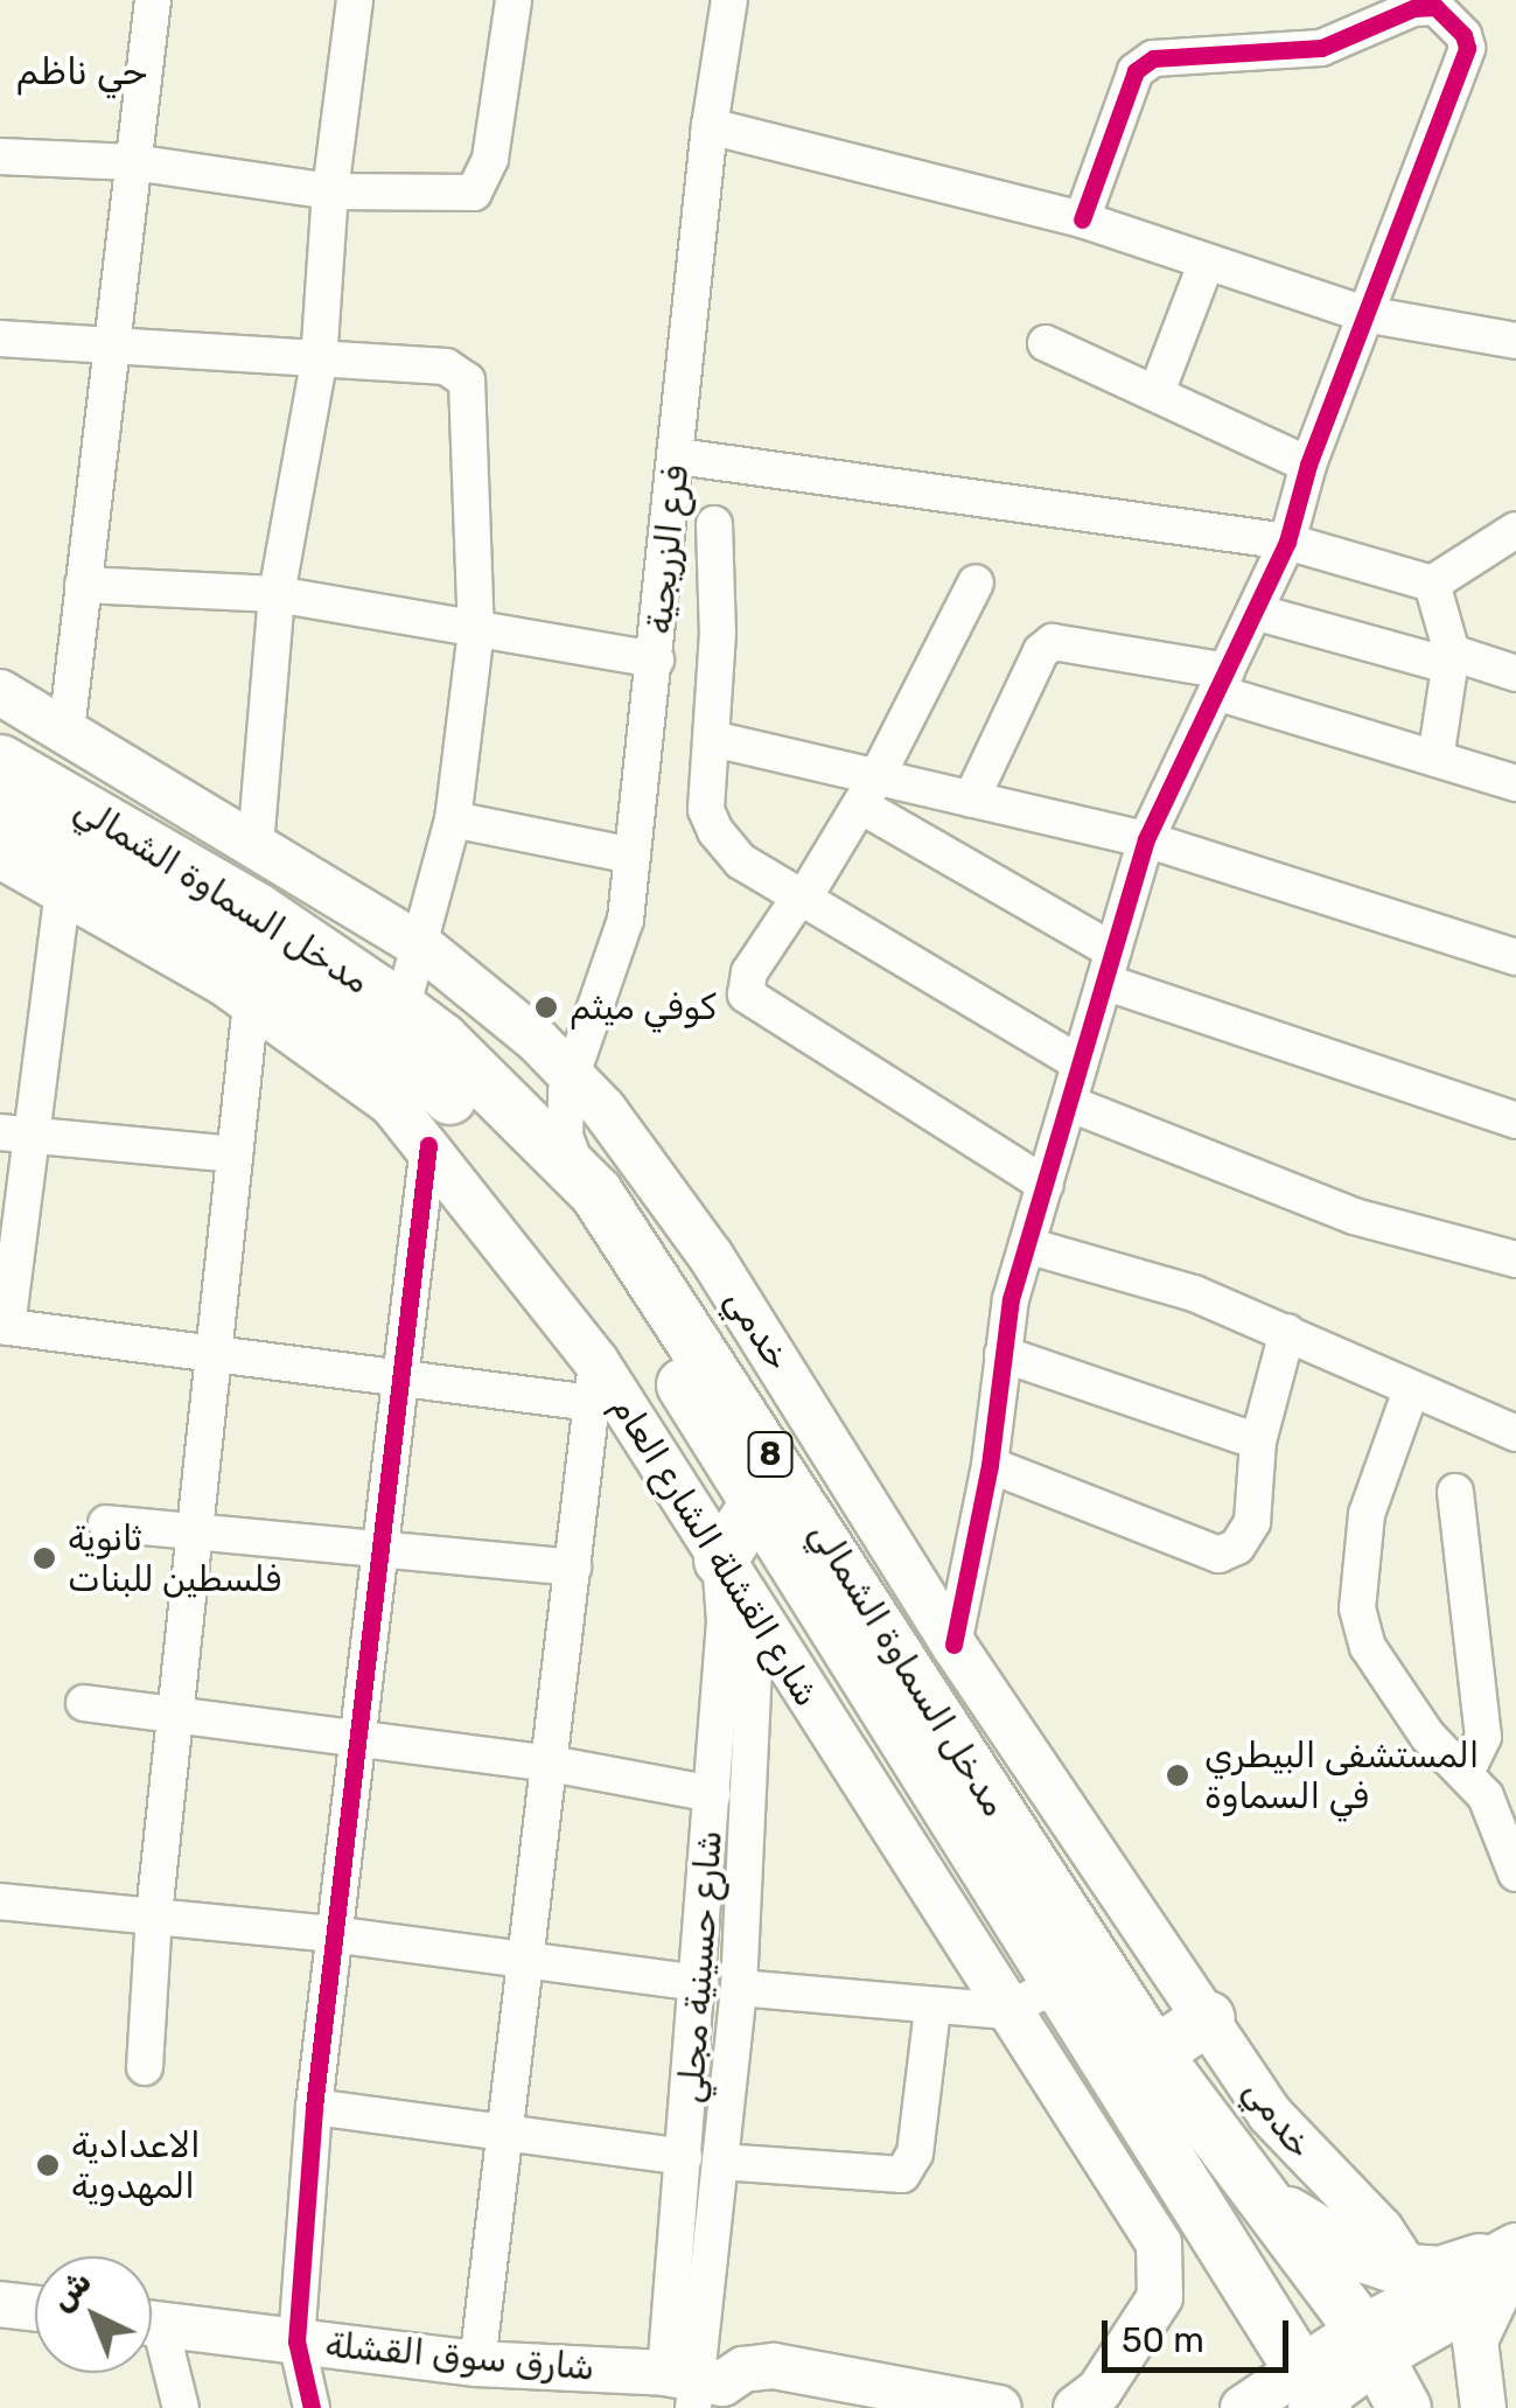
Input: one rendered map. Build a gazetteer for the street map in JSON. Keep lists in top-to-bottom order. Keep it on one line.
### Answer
{"streets":{"highway":["مدخل السماوة الشمالي","8"],"main road":["خدمي","شارع القشلة الشارع العام","شارق سوق القشلة"],"street":["فرع الزريجية","شارع حسينية مجلي"]},"crossings":[["فرع الزريجية","خدمي"],["شارع القشلة الشارع العام","شارع حسينية مجلي"],["شارع حسينية مجلي","شارق سوق القشلة"]],"districts":["حي ناظم"],"places":["كوفي ميثم","ثانوية فلسطين للبنات","المستشفى البيطري في السماوة","الاعدادية المهدوية"],"scale_bar":"50 m","north":"top left"}
